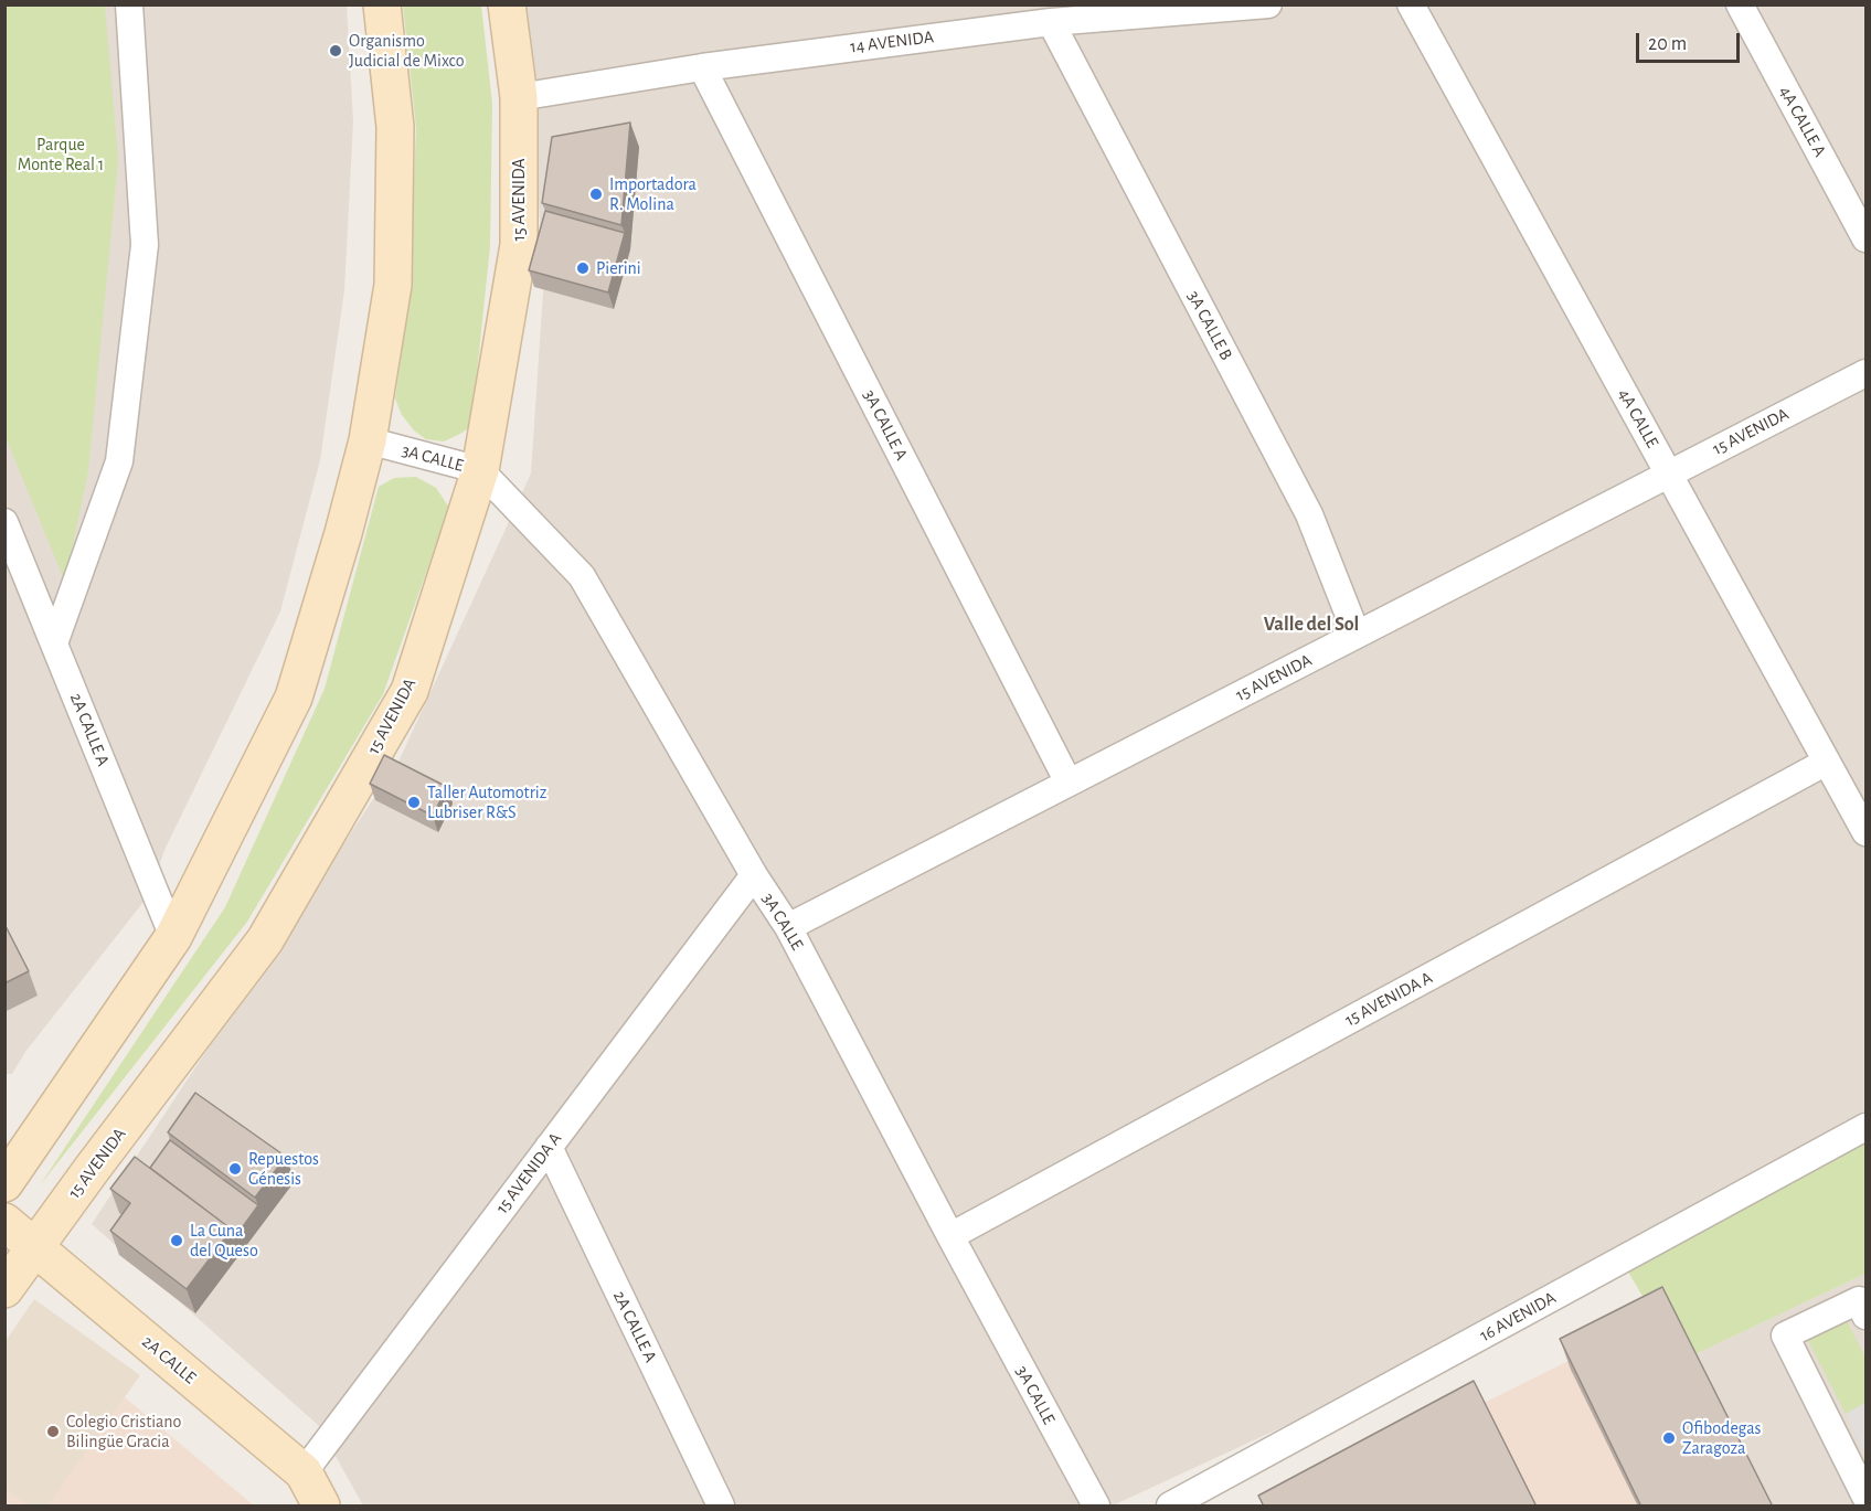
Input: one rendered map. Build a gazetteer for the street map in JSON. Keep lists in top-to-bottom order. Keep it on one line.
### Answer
{"streets":{"main road":["15 AVENIDA","2A CALLE"],"street":["14 AVENIDA","4A CALLE A","3A CALLE B","4A CALLE","3A CALLE A","3A CALLE","2A CALLE A","15 AVENIDA A","16 AVENIDA"]},"crossings":[["14 AVENIDA","15 AVENIDA"],["14 AVENIDA","3A CALLE B"],["14 AVENIDA","3A CALLE A"],["15 AVENIDA","3A CALLE B"],["15 AVENIDA","4A CALLE"],["15 AVENIDA","3A CALLE A"],["15 AVENIDA","3A CALLE"],["15 AVENIDA","2A CALLE"],["4A CALLE","15 AVENIDA A"],["3A CALLE","15 AVENIDA A"],["2A CALLE A","15 AVENIDA A"],["15 AVENIDA A","2A CALLE"]],"districts":["Valle del Sol"],"parks":["Parque Monte Real 1"],"places":["Organismo Judicial de Mixco","Importadora R. Molina","Pierini","Taller Automotriz Lubriser R&S","Repuestos Génesis","La Cuna del Queso","Colegio Cristiano Bilingüe Gracia","Ofibodegas Zaragoza"],"scale_bar":"20 m"}
